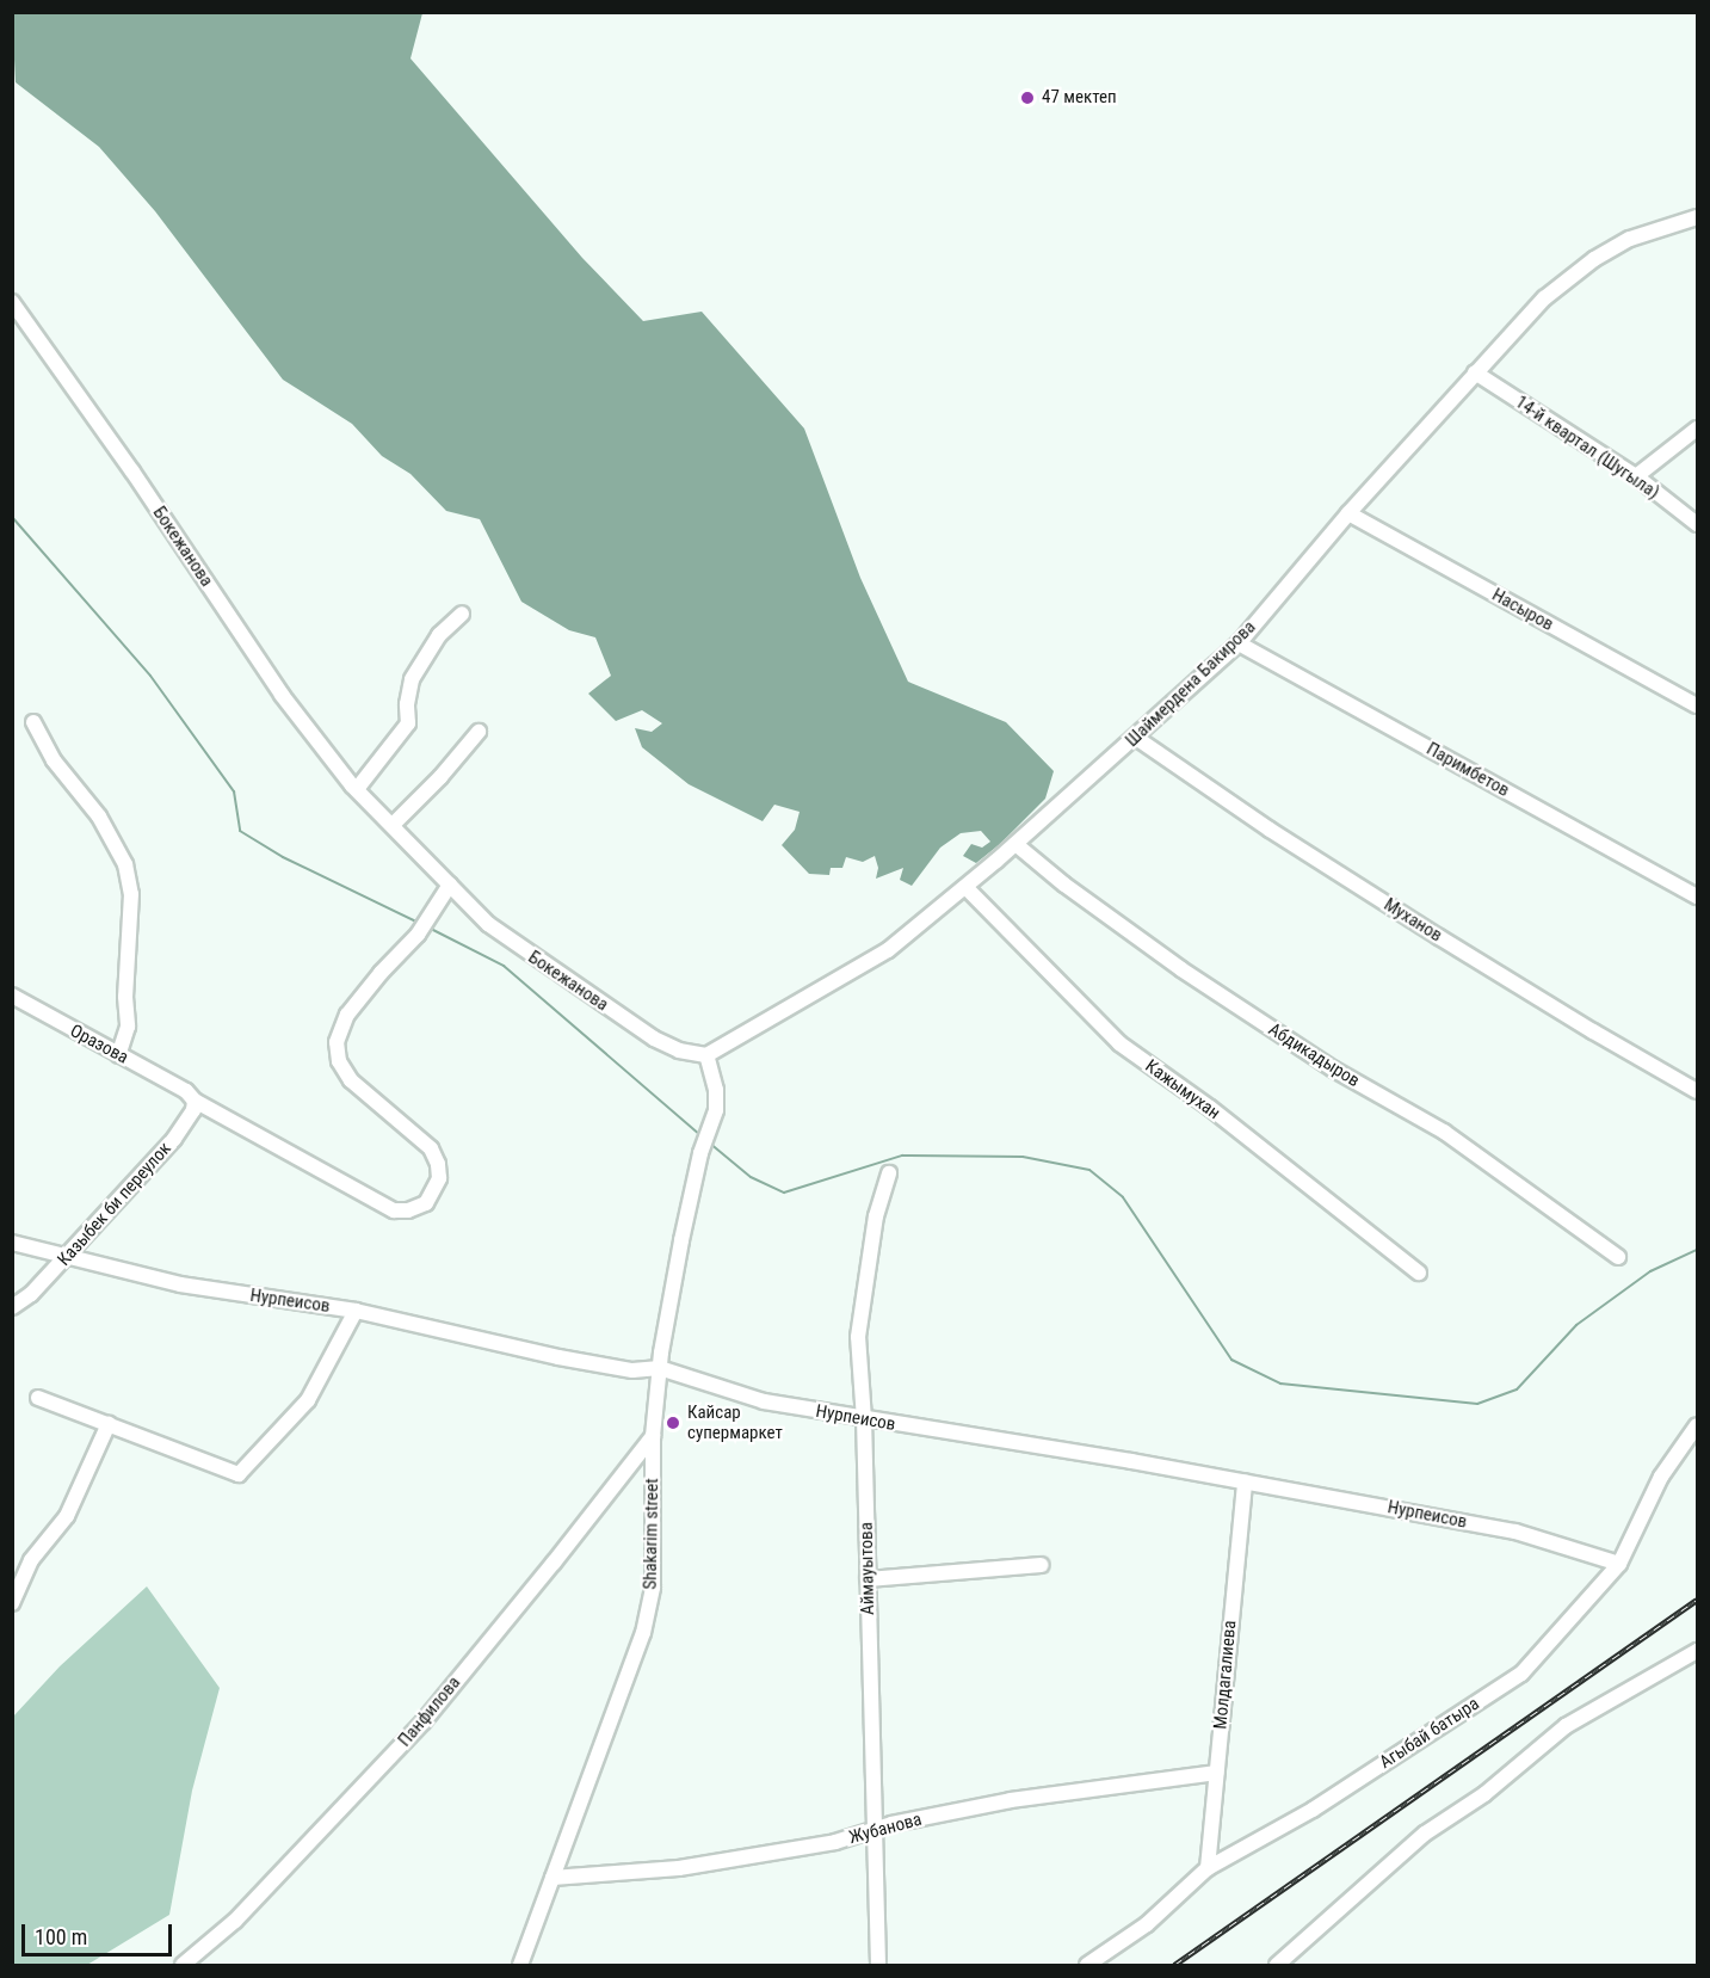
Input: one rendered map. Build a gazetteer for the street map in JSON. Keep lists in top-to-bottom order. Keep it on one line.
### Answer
{"streets":{"street":["14-й квартал (Шугыла)","Бокежанова","Насыров","Шаймердена Бакирова","Паримбетов","Муханов","Оразова","Абдикадыров","Кажымухан","Казыбек би переулок","Нурпеисов","Shakarim street","Аймауытова","Молдагалиева","Панфилова","Агыбай батыра","Жубанова"]},"crossings":[["14-й квартал (Шугыла)","Шаймердена Бакирова"],["Бокежанова","Шаймердена Бакирова"],["Бокежанова","Оразова"],["Бокежанова","Shakarim street"],["Насыров","Шаймердена Бакирова"],["Шаймердена Бакирова","Паримбетов"],["Шаймердена Бакирова","Муханов"],["Шаймердена Бакирова","Абдикадыров"],["Шаймердена Бакирова","Кажымухан"],["Шаймердена Бакирова","Shakarim street"],["Оразова","Казыбек би переулок"],["Казыбек би переулок","Нурпеисов"],["Нурпеисов","Shakarim street"],["Нурпеисов","Аймауытова"],["Нурпеисов","Молдагалиева"],["Нурпеисов","Агыбай батыра"],["Shakarim street","Панфилова"],["Shakarim street","Жубанова"],["Аймауытова","Жубанова"],["Молдагалиева","Агыбай батыра"],["Молдагалиева","Жубанова"]],"places":["47 мектеп","Кайсар супермаркет"],"scale_bar":"100 m"}
